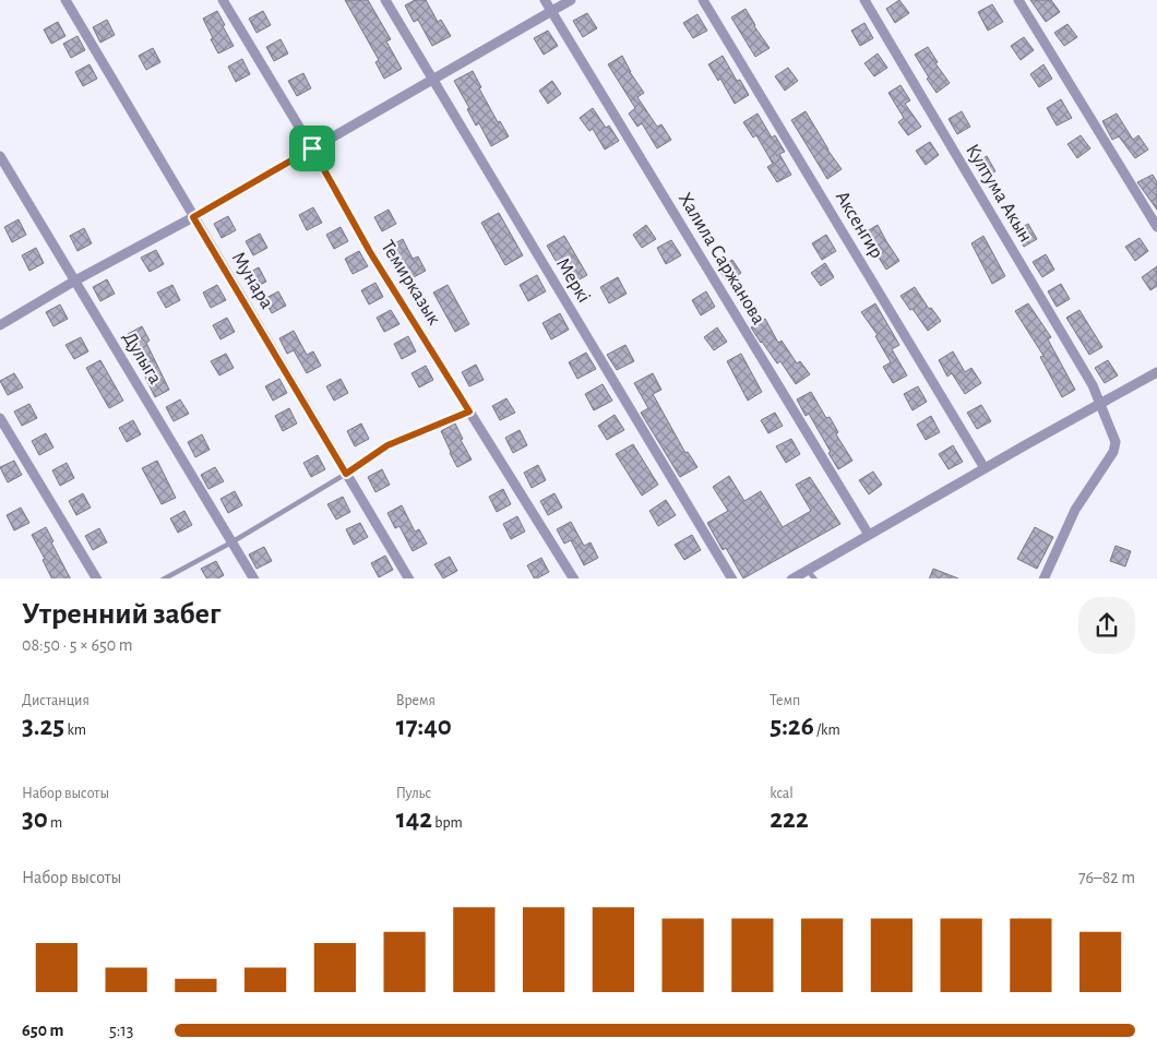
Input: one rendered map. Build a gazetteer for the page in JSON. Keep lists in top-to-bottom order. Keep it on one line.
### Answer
{"streets":{"street":["Култума Акын","Аксенгир","Халила Саржанова","Мунара","Меркі","Темирказык","Дулыга"]},"page":{"heading":["Утренний забег","08:50 · 5 × 650 m"],"stats":[["Дистанция","3.25 km"],["Время","17:40"],["Темп","5:26 /km"],["Набор высоты","30 m"],["Пульс","142 bpm"],["kcal","222"]],"chart":["Набор высоты","76–82 m"],"list":[{"name":"650 m","note":"5:13"}]}}
